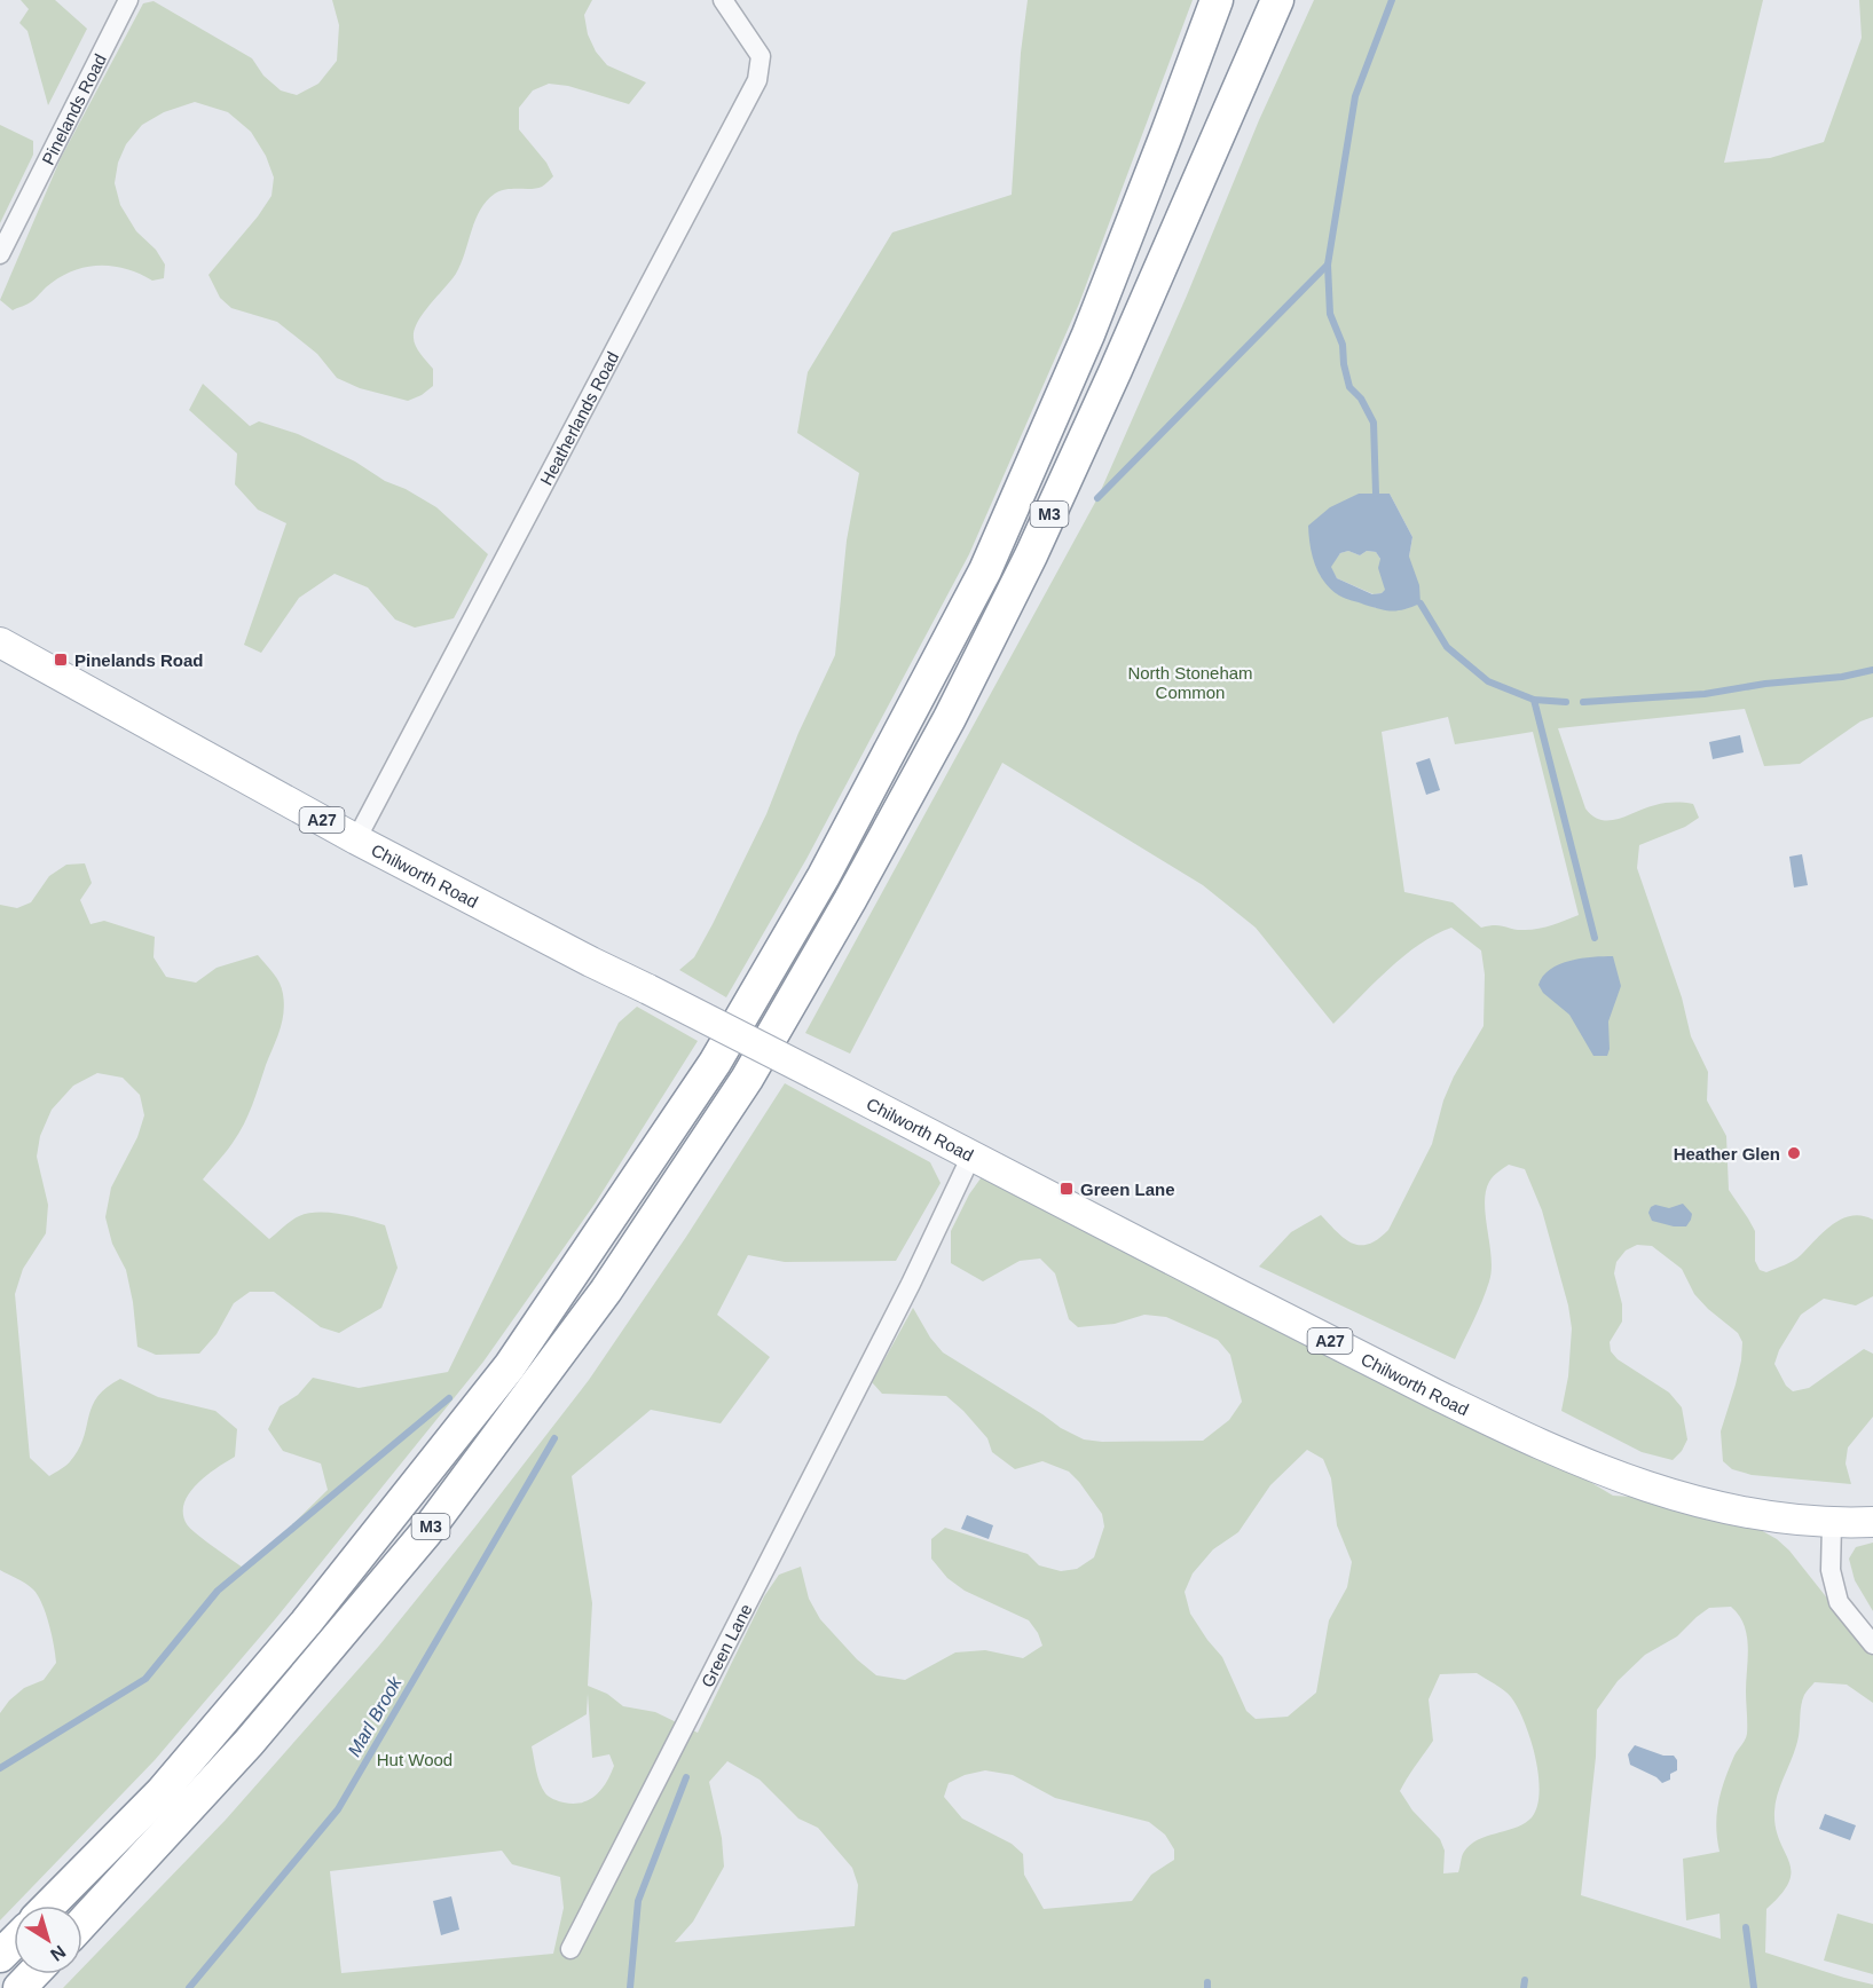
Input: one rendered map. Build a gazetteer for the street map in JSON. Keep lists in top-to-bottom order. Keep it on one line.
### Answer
{"streets":{"highway":["M3"],"main road":["A27","Chilworth Road"],"street":["Pinelands Road","Heatherlands Road","Green Lane"]},"crossings":[["Heatherlands Road","Chilworth Road"],["Chilworth Road","Green Lane"]],"water":["Marl Brook"],"parks":["North Stoneham Common","Hut Wood"],"places":{"transit":["Pinelands Road","Green Lane"],"other":["Heather Glen"]},"north":"bottom right"}
